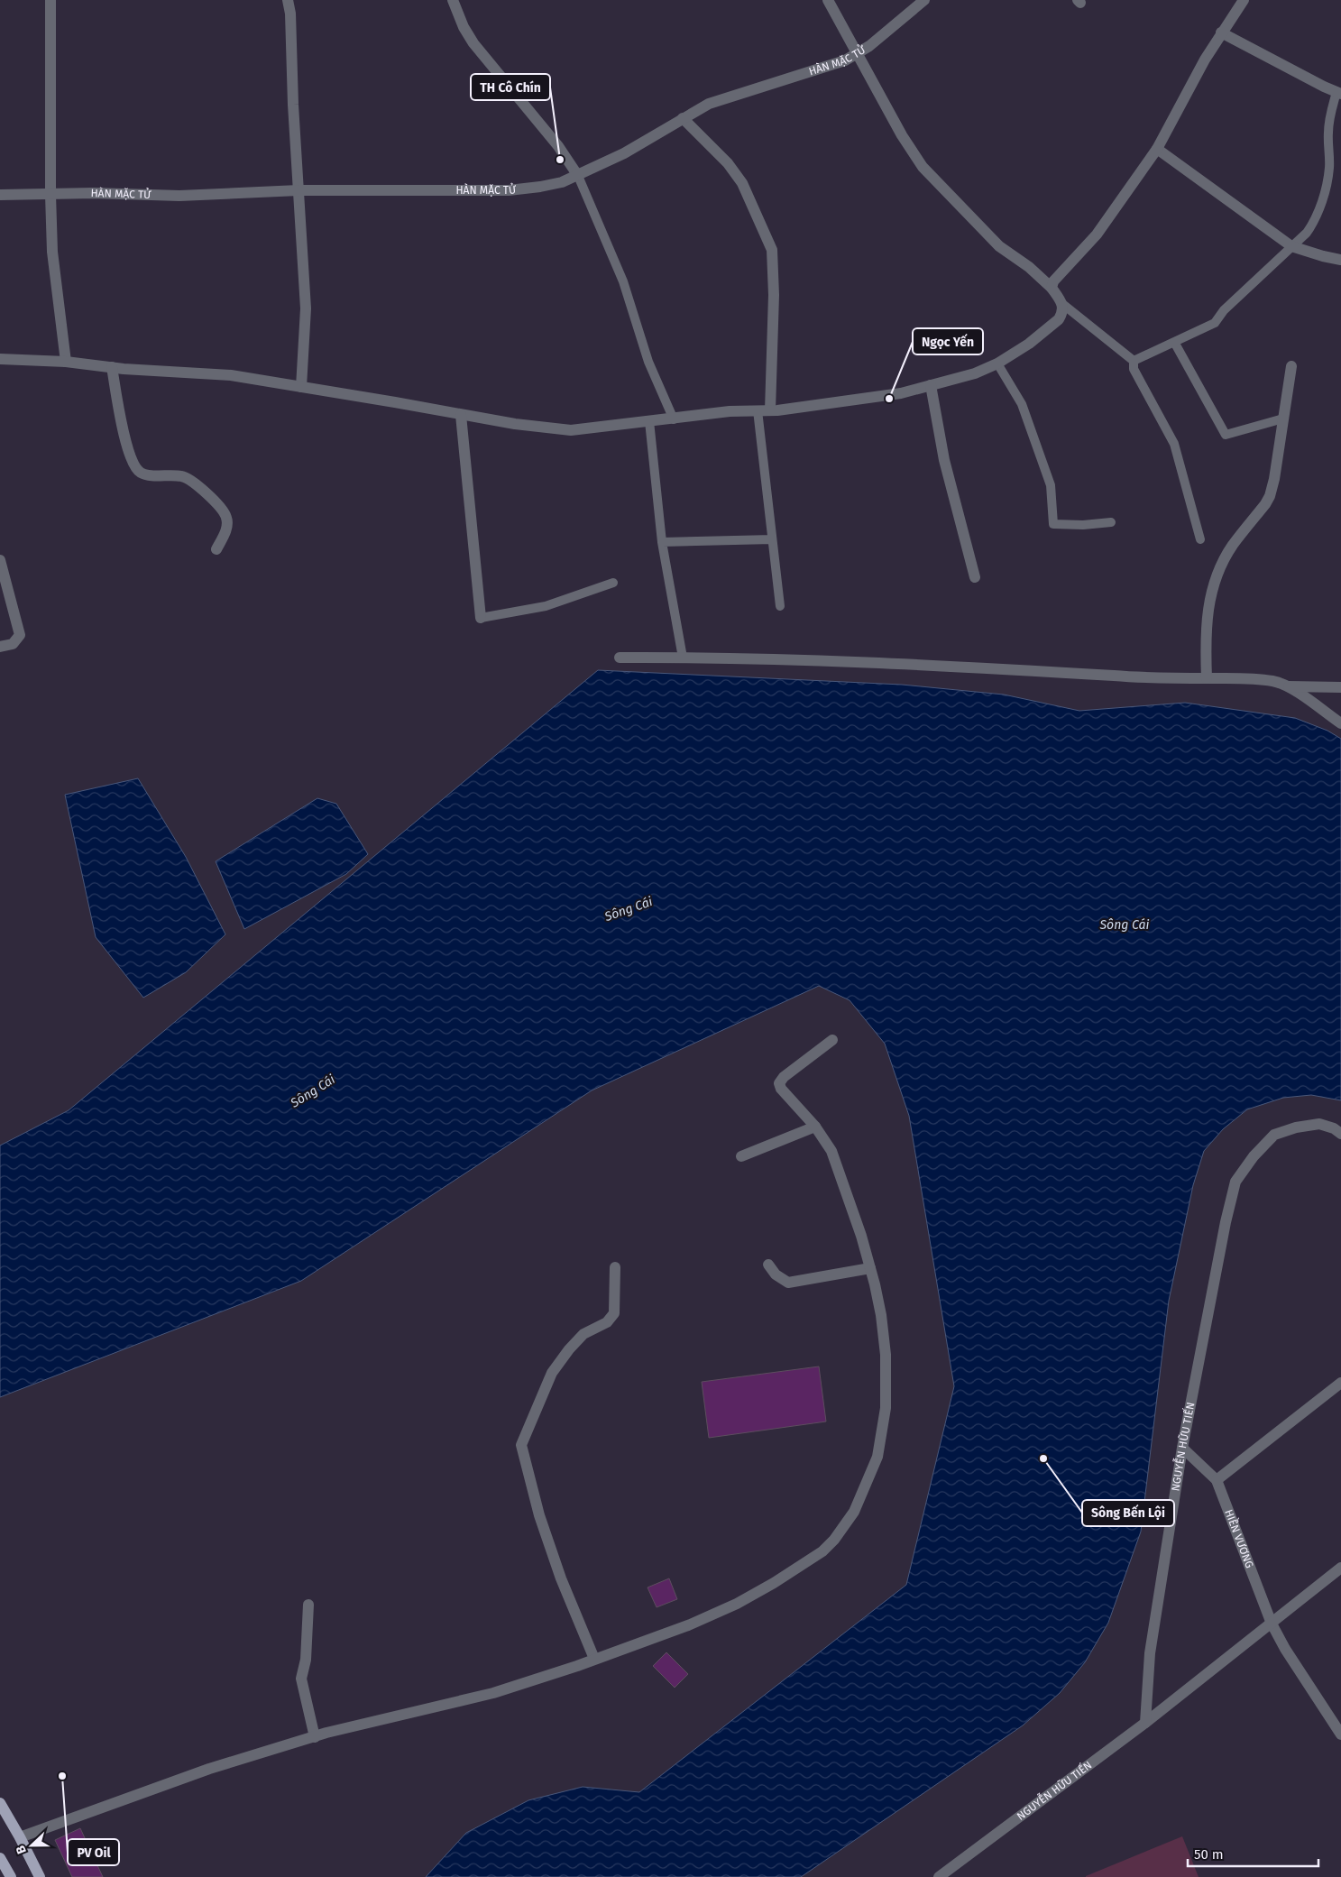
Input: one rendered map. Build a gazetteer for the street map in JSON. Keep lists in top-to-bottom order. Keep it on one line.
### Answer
{"streets":{"street":["HÀN MẶC TỬ","NGUYỄN HỮU TIẾN","HIỀN VƯƠNG"]},"water":["Sông Cái"],"places":["TH Cô Chín","Ngọc Yến","Sông Bến Lội","PV Oil"],"scale_bar":"50 m","north":"left"}
